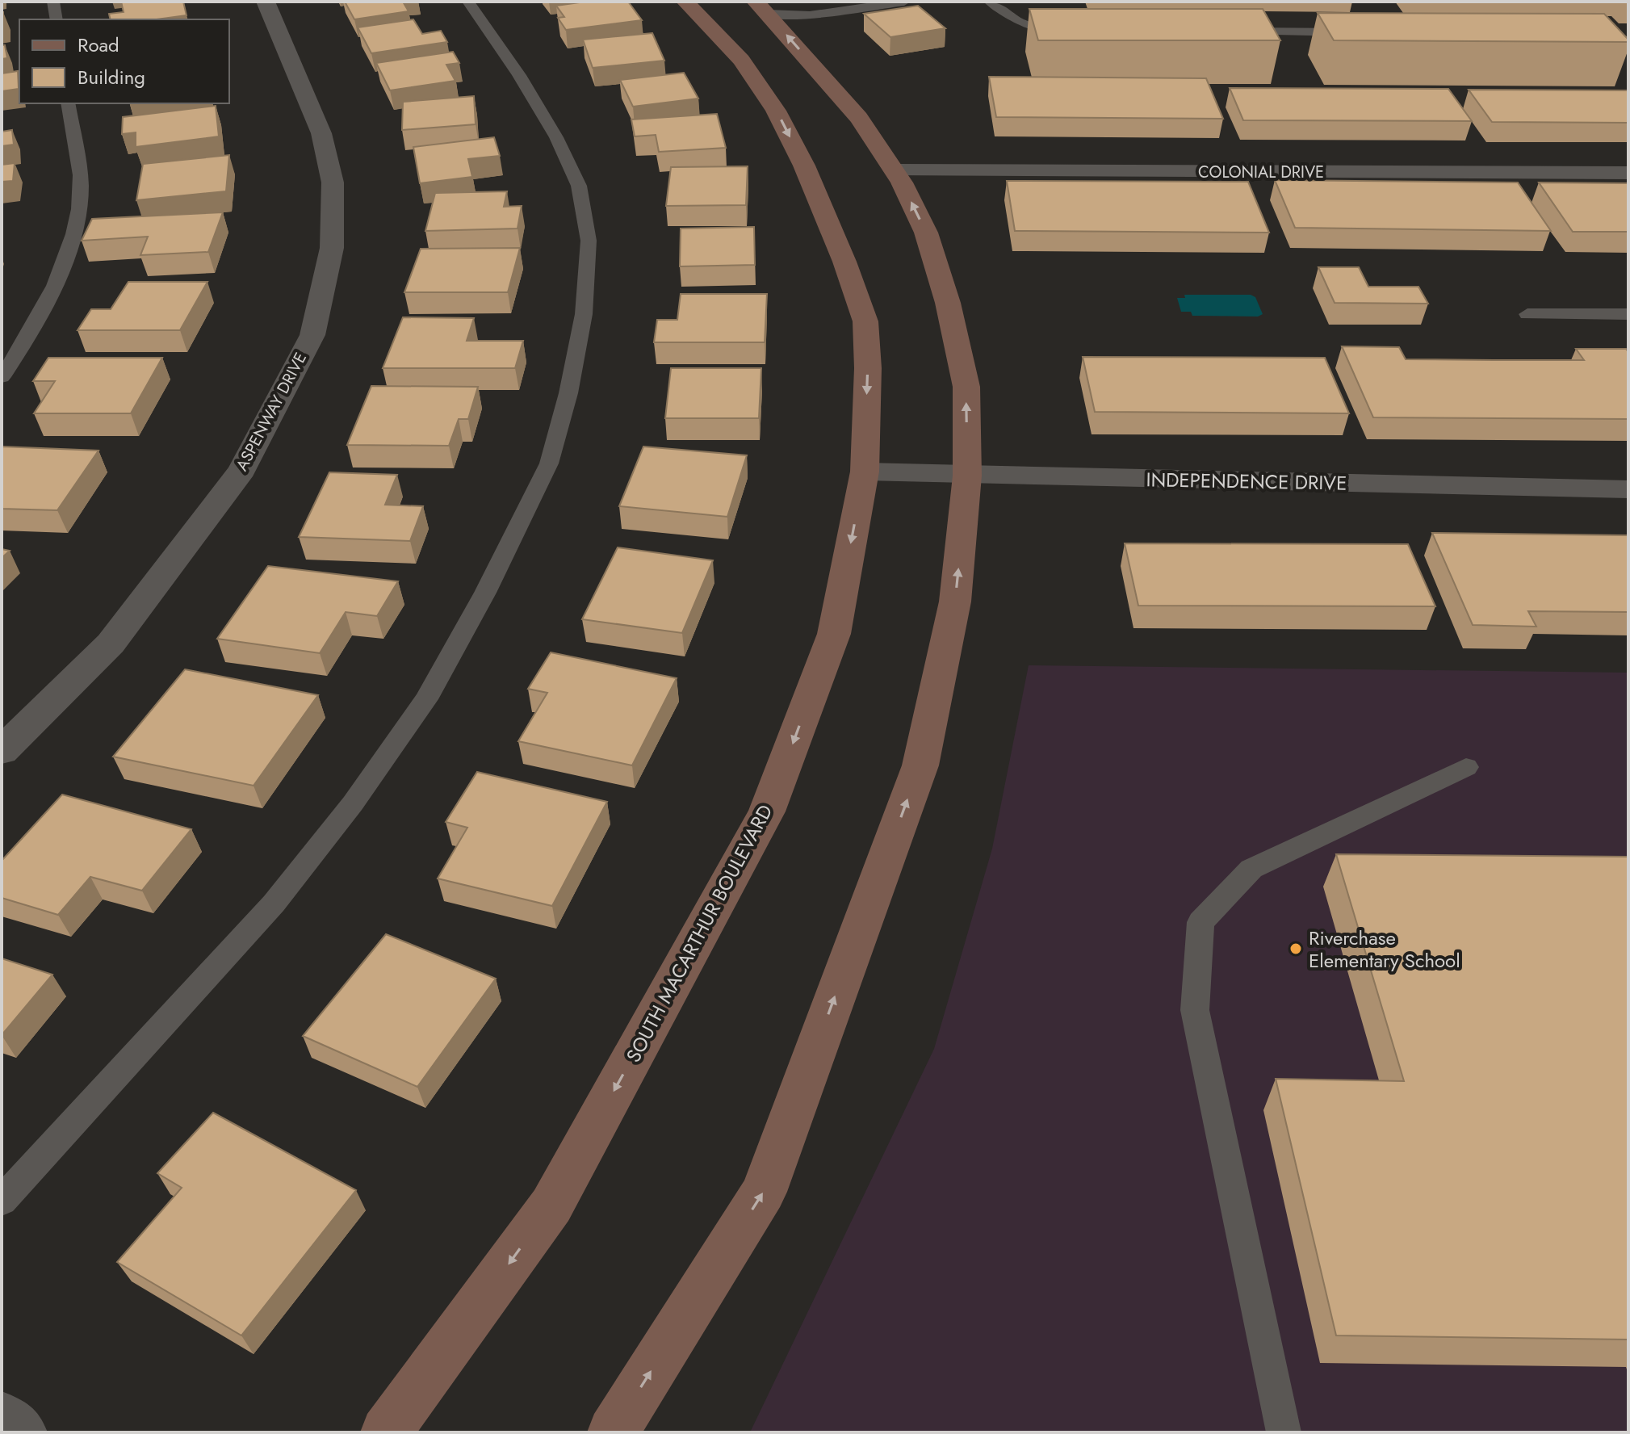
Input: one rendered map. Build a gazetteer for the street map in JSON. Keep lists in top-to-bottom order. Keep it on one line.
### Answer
{"streets":{"main road":["SOUTH MACARTHUR BOULEVARD"],"street":["COLONIAL DRIVE","ASPENWAY DRIVE","INDEPENDENCE DRIVE"]},"crossings":[["INDEPENDENCE DRIVE","SOUTH MACARTHUR BOULEVARD"]],"places":["Riverchase Elementary School"],"legend":["Road","Building"]}
